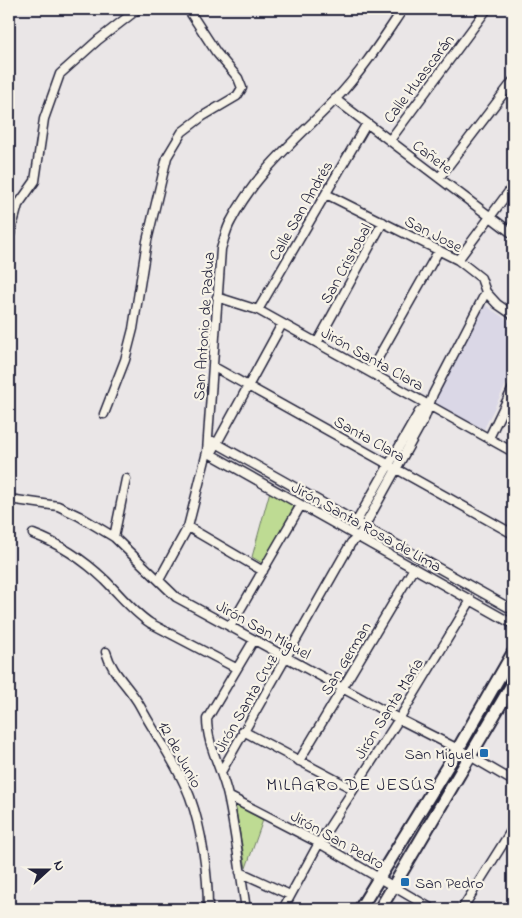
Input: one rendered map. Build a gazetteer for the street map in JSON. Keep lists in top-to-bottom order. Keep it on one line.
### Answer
{"streets":{"street":["Calle Huascarán","Cañete","Calle San Andrés","San Jose","San Cristobal","San Antonio de Padua","Jirón Santa Clara","Santa Clara","Jirón Santa Rosa de Lima","Jirón San Miguel","San German","Jirón Santa Cruz","Jirón Santa María","12 de Junio","Jirón San Pedro"]},"crossings":[["Calle Huascarán","Cañete"],["Cañete","Calle San Andrés"],["Cañete","San Antonio de Padua"],["Calle San Andrés","San Jose"],["Calle San Andrés","Jirón Santa Clara"],["San Jose","San Cristobal"],["San Jose","Jirón Santa Cruz"],["San Cristobal","Jirón Santa Clara"],["San Antonio de Padua","Jirón Santa Clara"],["San Antonio de Padua","Santa Clara"],["San Antonio de Padua","Jirón Santa Rosa de Lima"],["San Antonio de Padua","Jirón San Miguel"],["Jirón Santa Clara","Jirón Santa Cruz"],["Santa Clara","Jirón Santa Cruz"],["Jirón Santa Rosa de Lima","San German"],["Jirón Santa Rosa de Lima","Jirón Santa Cruz"],["Jirón Santa Rosa de Lima","Jirón Santa María"],["Jirón San Miguel","San German"],["Jirón San Miguel","Jirón Santa Cruz"],["Jirón San Miguel","Jirón Santa María"],["Jirón Santa María","Jirón San Pedro"]],"districts":["MILAGRO DE JESÚS"],"places":{"transit":["San Miguel","San Pedro"]},"north":"right"}
